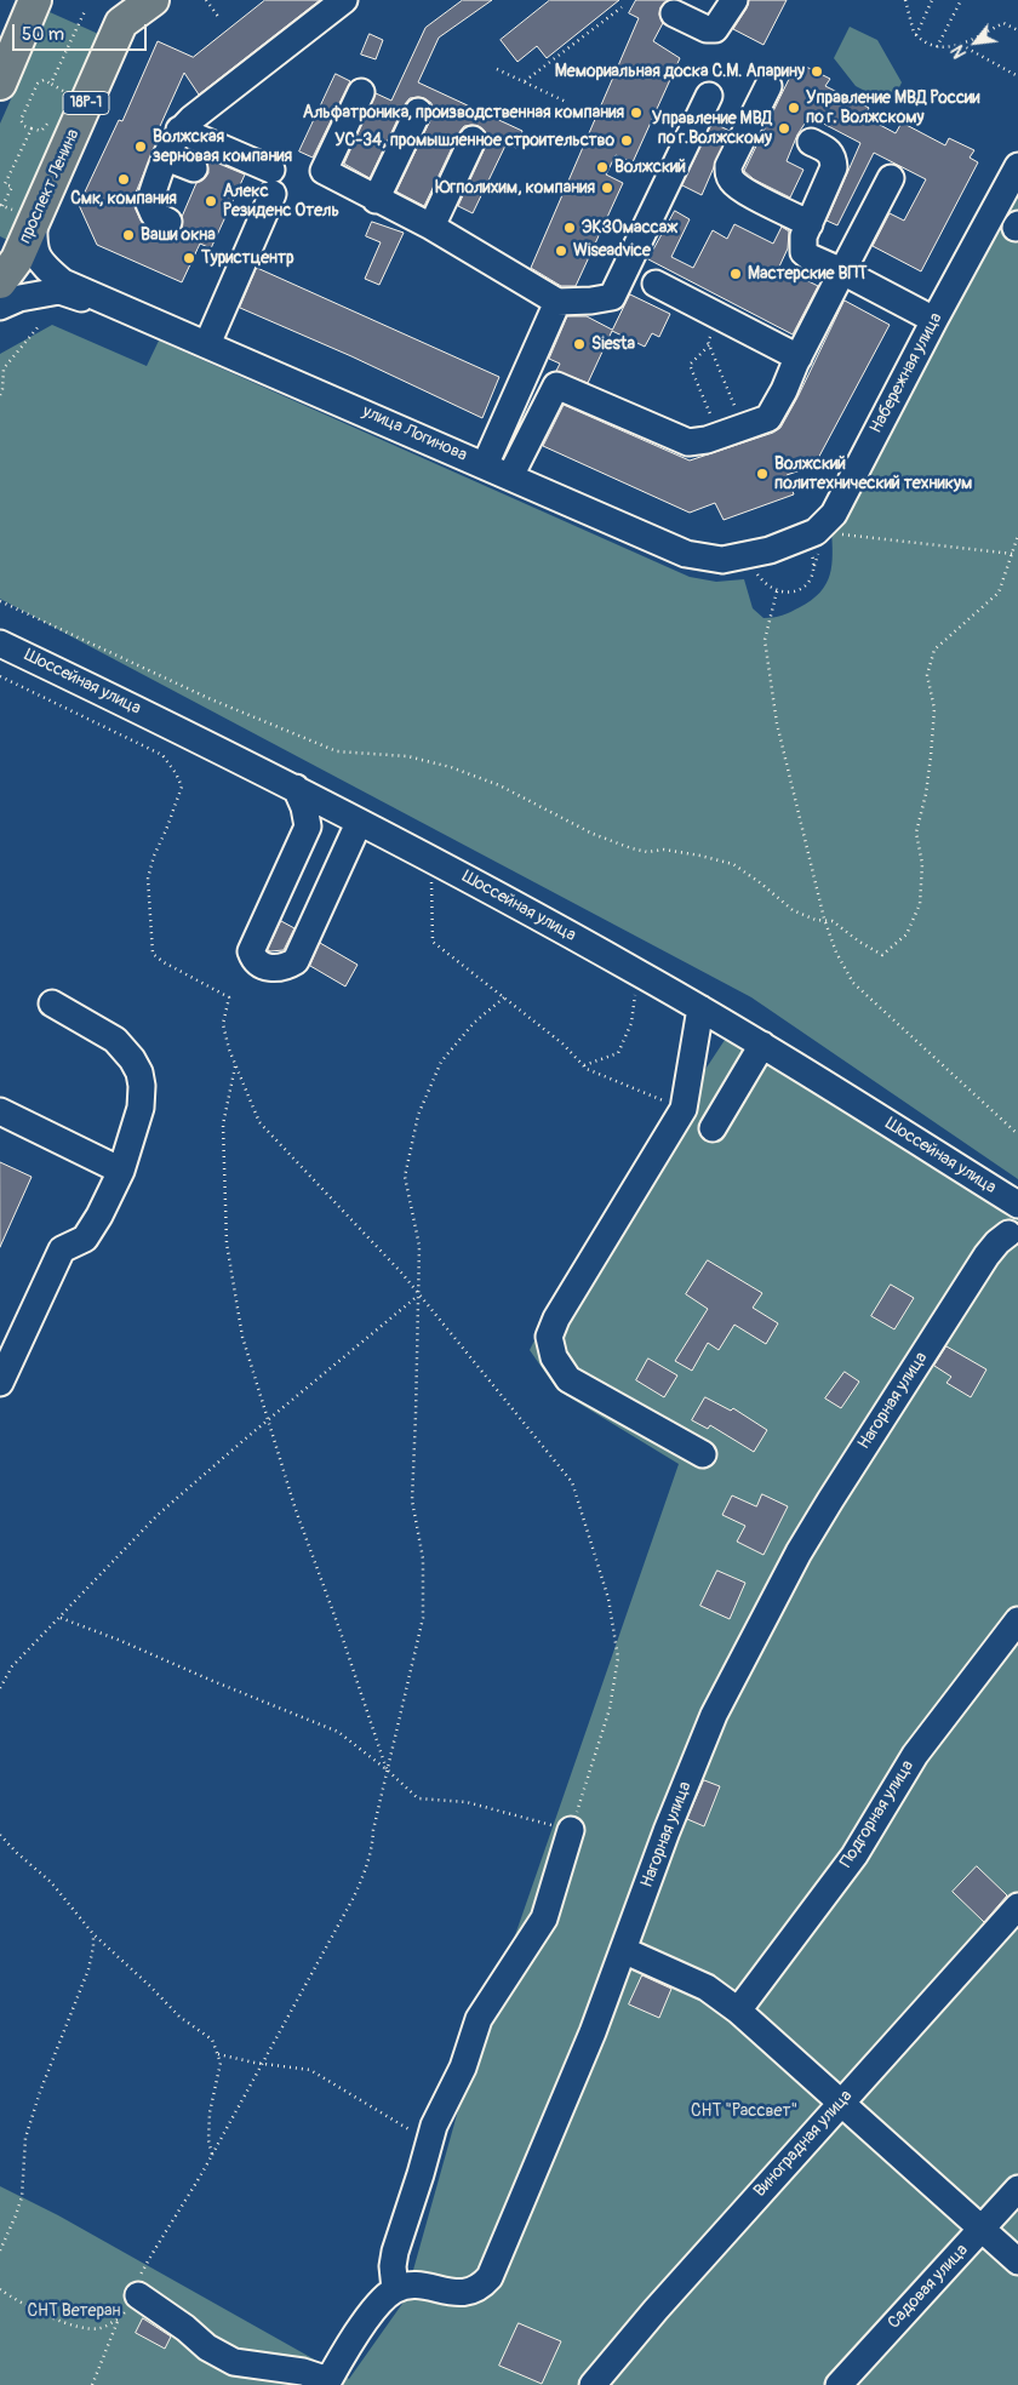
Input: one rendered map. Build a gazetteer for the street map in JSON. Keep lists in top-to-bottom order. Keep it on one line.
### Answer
{"streets":{"main road":["18Р-1","проспект Ленина"],"street":["Набережная улица","улица Логинова","Шоссейная улица","Нагорная улица","Подгорная улица","Виноградная улица","Садовая улица"]},"crossings":[["проспект Ленина","улица Логинова"],["Набережная улица","улица Логинова"]],"parks":["СНТ \"Рассвет\"","СНТ Ветеран"],"places":["Мемориальная доска С.М. Апарину","Управление МВД России по г. Волжскому","Альфатроника, производственная компания","Управление МВД по г.Волжскому","УС-34, промышленное строительство","Волжская зерновая компания","Волжский","Смк, компания","Югполихим, компания","Алекс Резиденс Отель","ЭКЗОмассаж","Ваши окна","Wiseadvice","Туристцентр","Мастерские ВПТ","Siesta","Волжский политехнический техникум"],"scale_bar":"50 m","north":"bottom left"}
